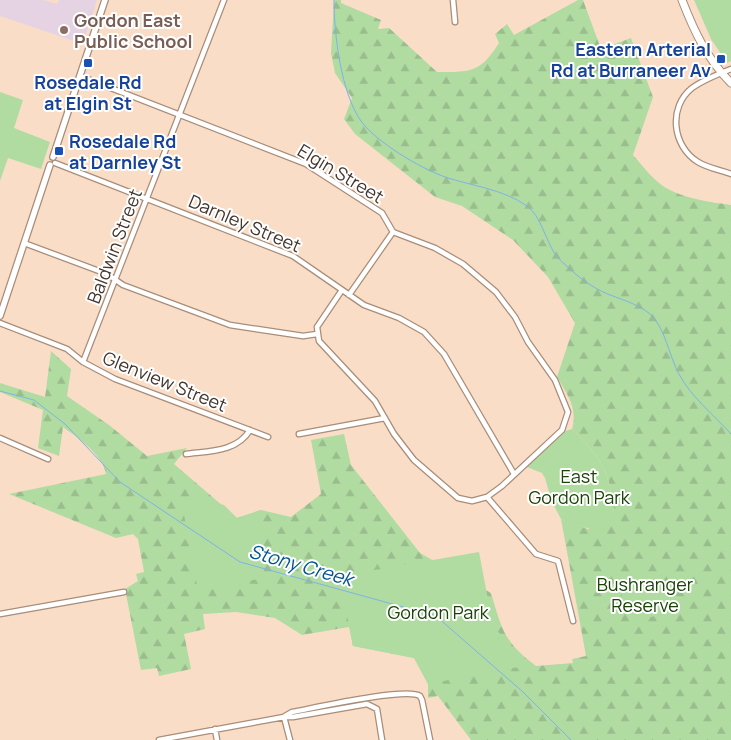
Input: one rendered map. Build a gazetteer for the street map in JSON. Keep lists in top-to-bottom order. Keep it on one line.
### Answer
{"streets":{"street":["Elgin Street","Darnley Street","Baldwin Street","Glenview Street"]},"crossings":[["Elgin Street","Baldwin Street"],["Darnley Street","Baldwin Street"],["Baldwin Street","Glenview Street"]],"water":["Stony Creek"],"parks":["East Gordon Park","Bushranger Reserve","Gordon Park"],"places":{"other":["Gordon East Public School"],"transit":["Eastern Arterial Rd at Burraneer Av","Rosedale Rd at Elgin St","Rosedale Rd at Darnley St"]}}
